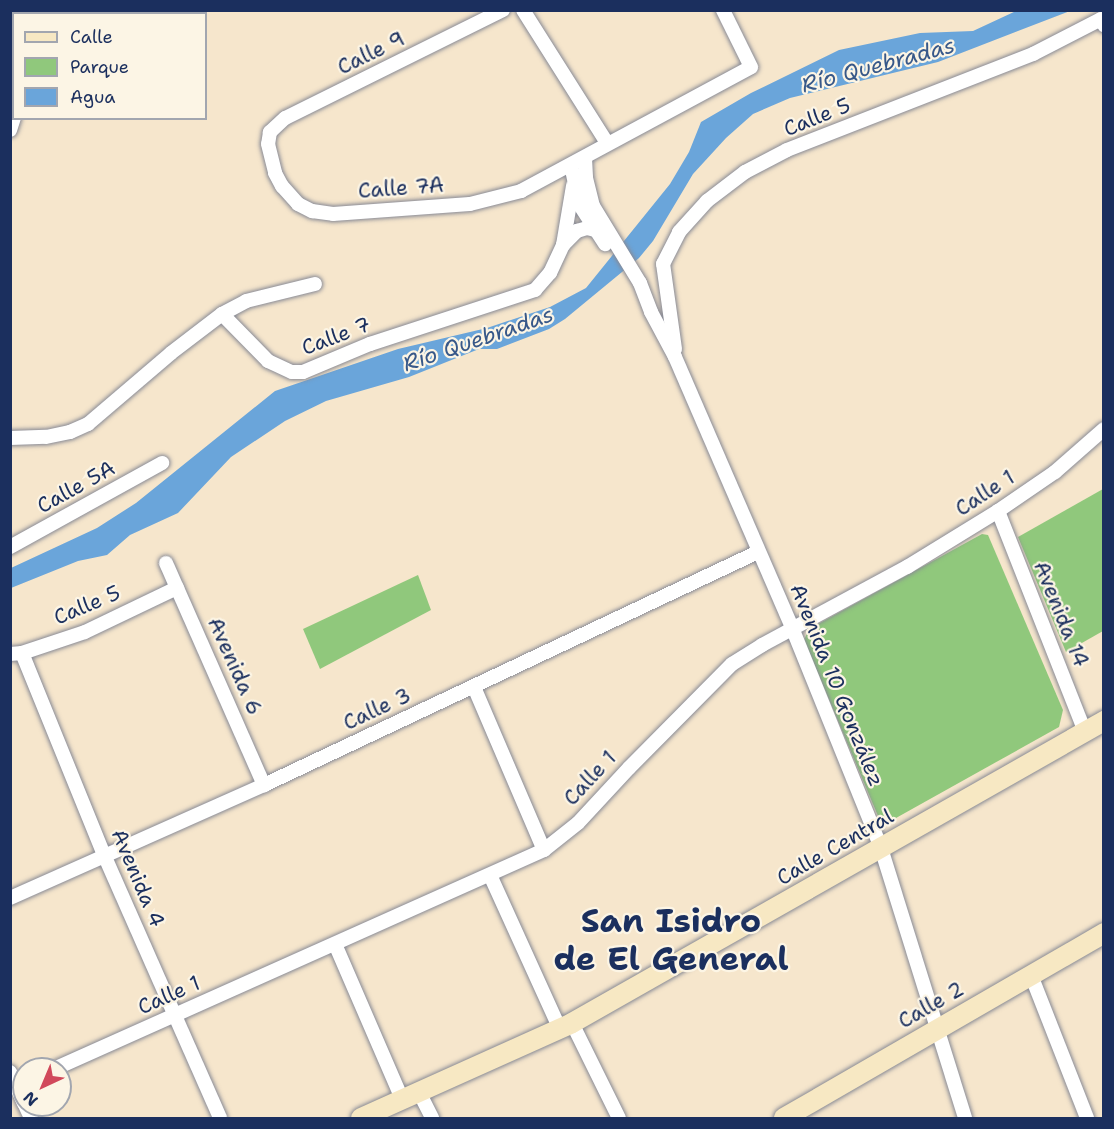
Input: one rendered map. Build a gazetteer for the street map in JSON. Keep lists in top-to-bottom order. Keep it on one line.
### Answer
{"streets":{"main road":["Calle Central","Calle 2"],"street":["Calle 9","Calle 5","Calle 7A","Calle 7","Calle 5A","Calle 1","Avenida 14","Avenida 6","Avenida 10 González","Calle 3","Avenida 4"]},"crossings":[["Calle 9","Calle 7A"],["Calle 5","Avenida 6"],["Calle 5","Avenida 10 González"],["Calle 5","Avenida 4"],["Calle 7A","Avenida 10 González"],["Calle 7","Avenida 10 González"],["Calle 1","Avenida 14"],["Calle 1","Avenida 10 González"],["Calle 1","Avenida 4"],["Avenida 14","Calle Central"],["Avenida 6","Calle 3"],["Avenida 10 González","Calle 3"],["Avenida 10 González","Calle Central"],["Avenida 10 González","Calle 2"],["Calle 3","Avenida 4"]],"districts":["San Isidro de El General"],"water":["Río Quebradas"],"legend":["Calle","Parque","Agua"],"north":"bottom left"}
